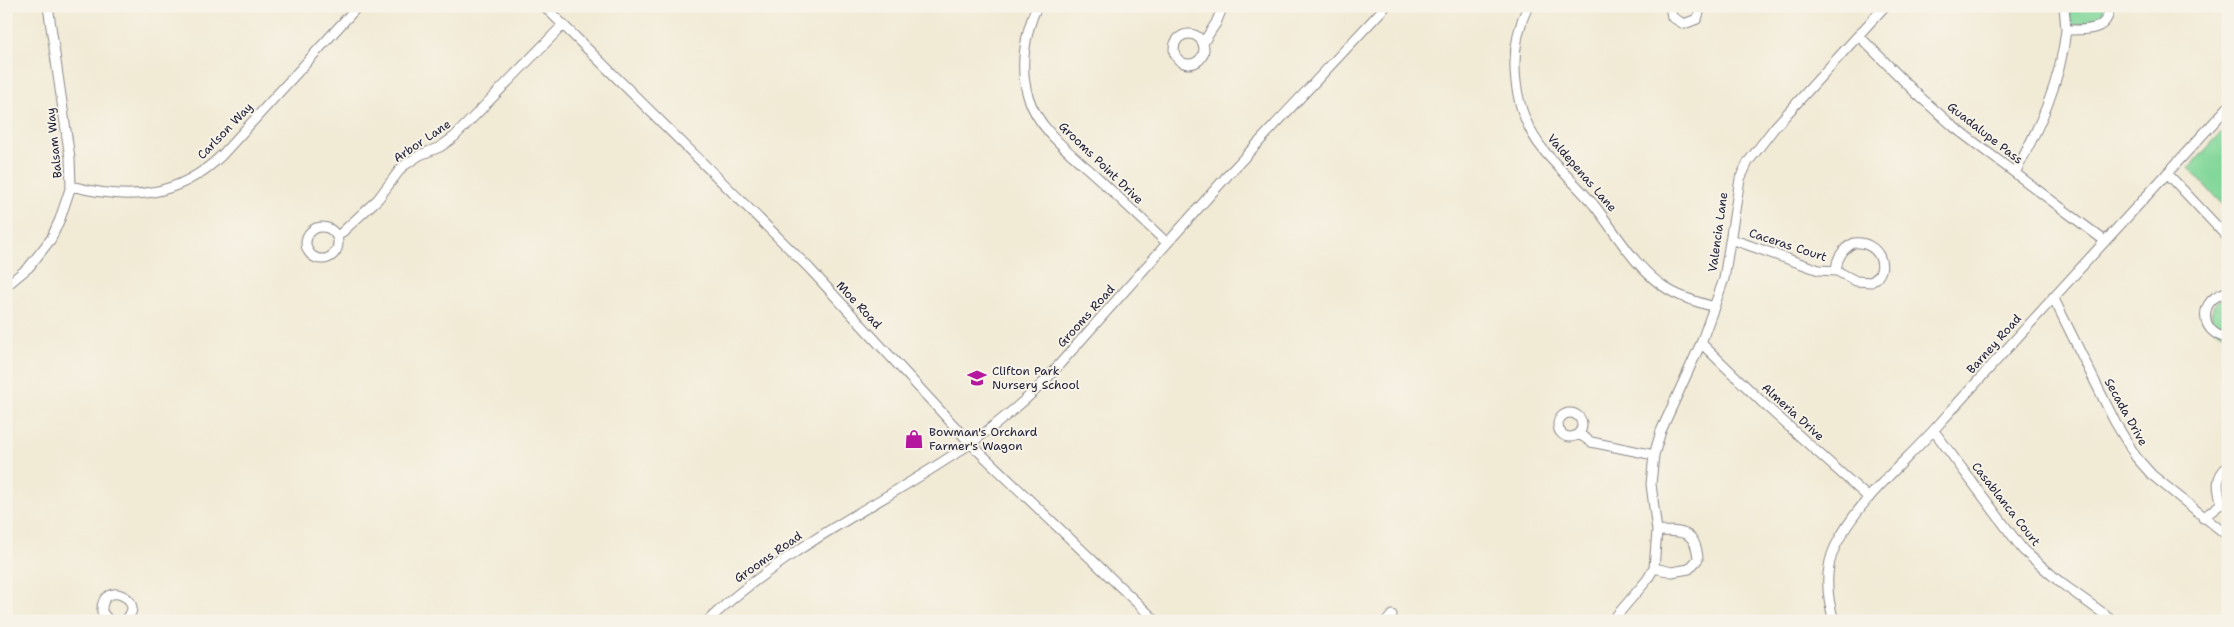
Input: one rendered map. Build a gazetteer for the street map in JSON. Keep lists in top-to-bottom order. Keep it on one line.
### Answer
{"streets":{"street":["Carlson Way","Guadalupe Pass","Arbor Lane","Balsam Way","Grooms Point Drive","Valdepenas Lane","Valencia Lane","Caceras Court","Moe Road","Grooms Road","Barney Road","Almeria Drive","Secada Drive","Casablanca Court"]},"crossings":[["Carlson Way","Balsam Way"],["Guadalupe Pass","Valencia Lane"],["Guadalupe Pass","Barney Road"],["Arbor Lane","Moe Road"],["Grooms Point Drive","Grooms Road"],["Valdepenas Lane","Valencia Lane"],["Valencia Lane","Caceras Court"],["Valencia Lane","Almeria Drive"],["Moe Road","Grooms Road"],["Barney Road","Almeria Drive"],["Barney Road","Secada Drive"],["Barney Road","Casablanca Court"]],"places":{"school or university":["Clifton Park Nursery School"],"shop":["Bowman's Orchard Farmer's Wagon"]}}
